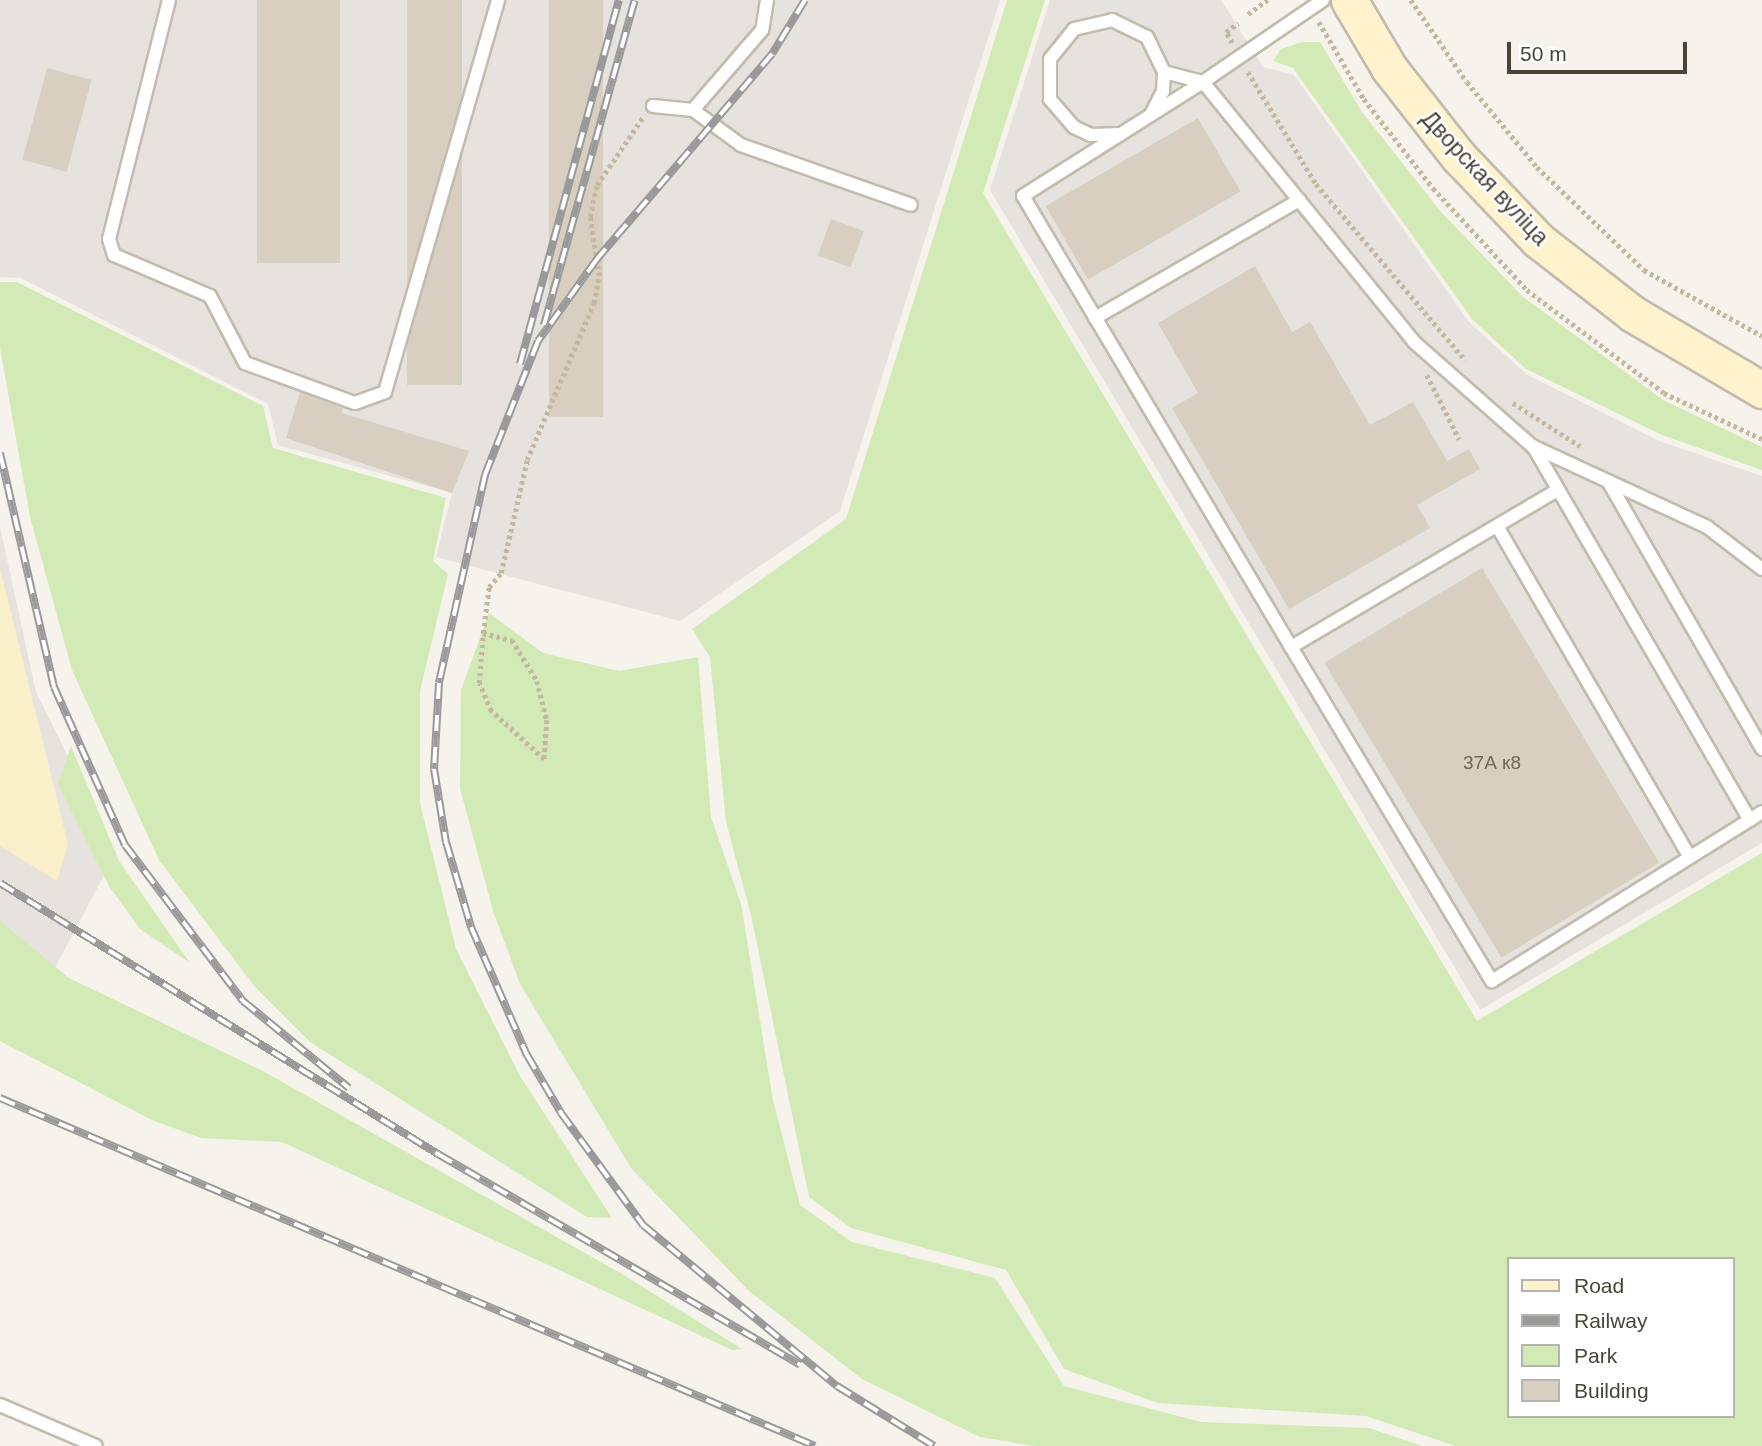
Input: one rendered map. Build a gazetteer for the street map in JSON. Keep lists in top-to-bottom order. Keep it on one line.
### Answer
{"streets":{"street":["Дворская вуліца"]},"house_numbers":["37А к8"],"legend":["Road","Railway","Park","Building"],"scale_bar":"50 m"}
